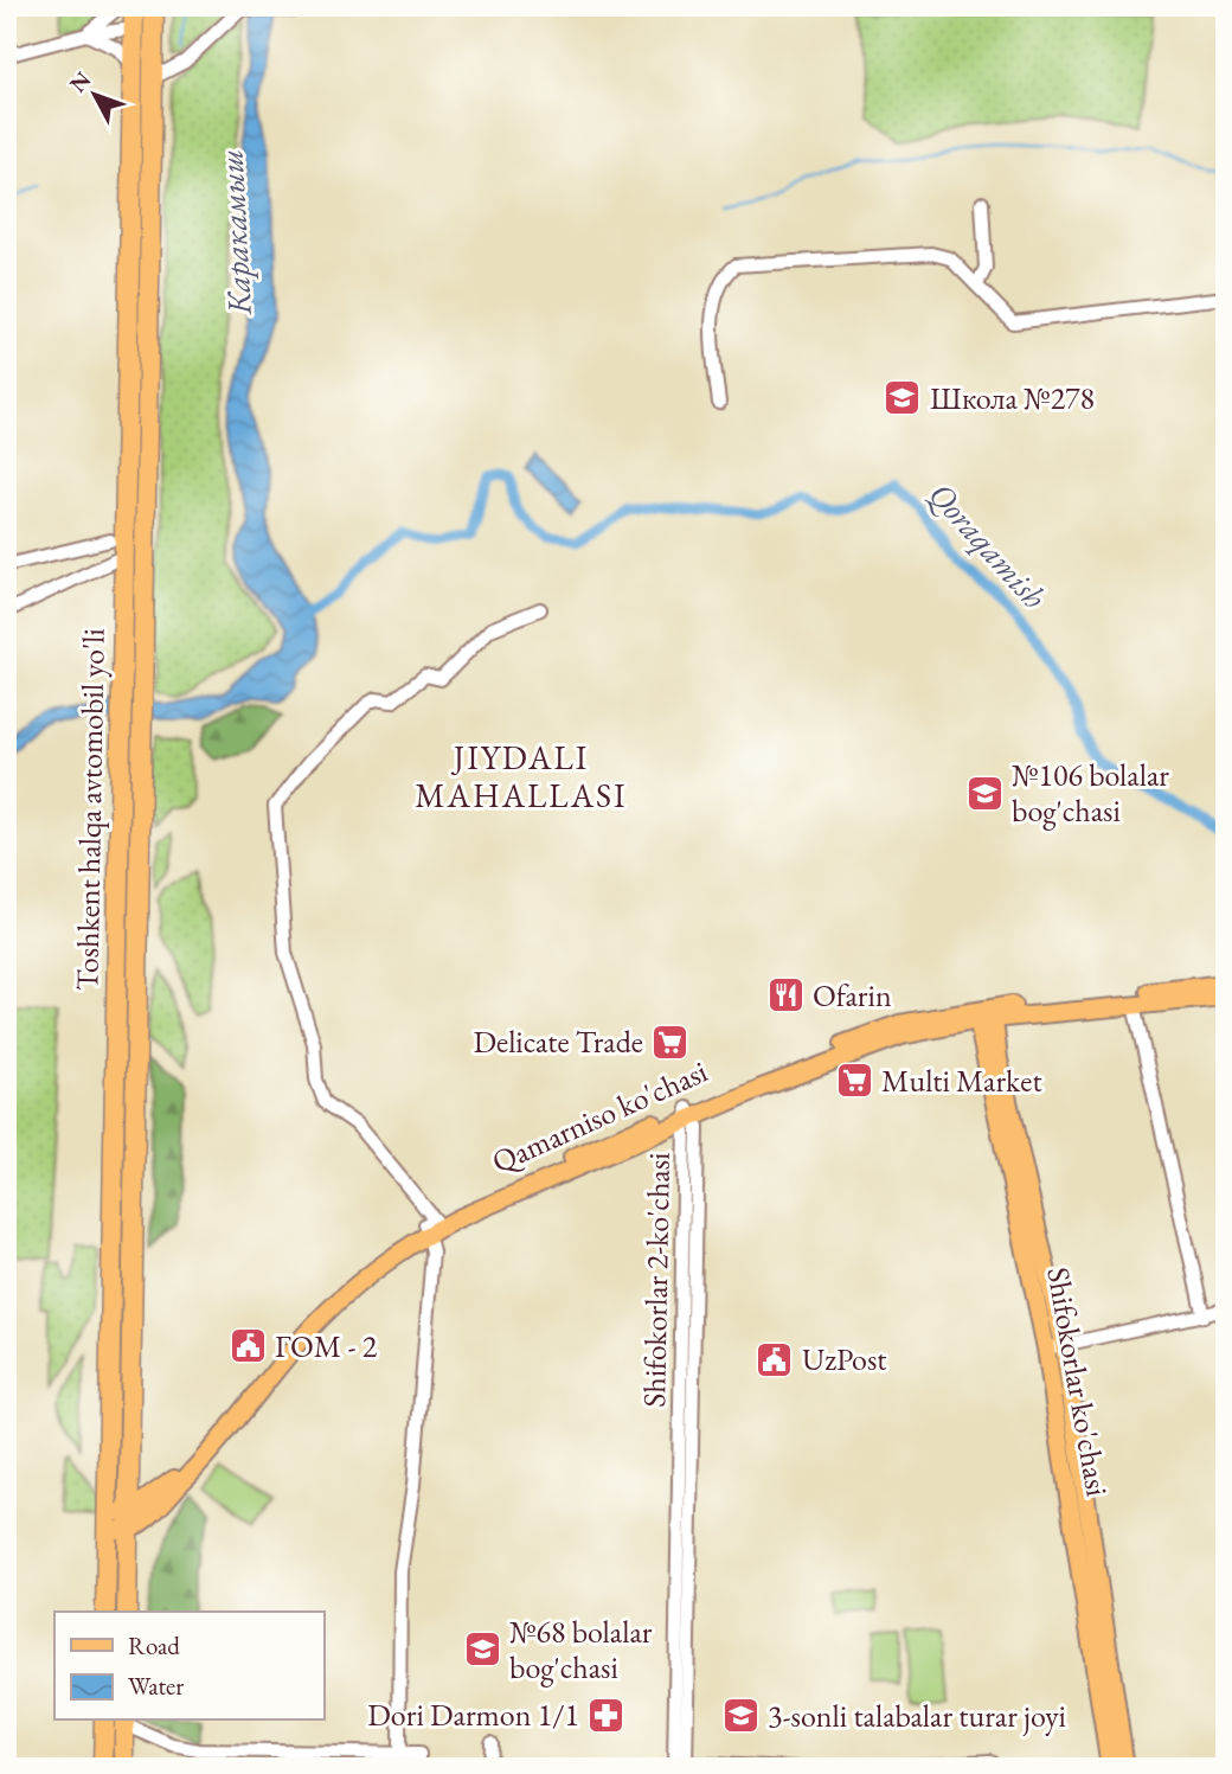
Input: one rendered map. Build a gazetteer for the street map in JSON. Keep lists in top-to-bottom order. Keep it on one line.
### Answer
{"streets":{"highway":["Toshkent halqa avtomobil yo'li"],"main road":["Qamarniso ko'chasi","Shifokorlar ko'chasi"],"street":["Shifokorlar 2-ko'chasi"]},"crossings":[["Toshkent halqa avtomobil yo'li","Qamarniso ko'chasi"],["Qamarniso ko'chasi","Shifokorlar 2-ko'chasi"]],"districts":["JIYDALI MAHALLASI"],"water":["Каракамыш","Qoraqamish"],"places":{"school or university":["Школа №278","№106 bolalar bog'chasi","№68 bolalar bog'chasi","3-sonli talabalar turar joyi"],"restaurant":["Ofarin"],"supermarket":["Delicate Trade","Multi Market"],"public building":["ГОМ - 2","UzPost"],"pharmacy":["Dori Darmon 1/1"]},"legend":["Road","Water"],"north":"top left"}
